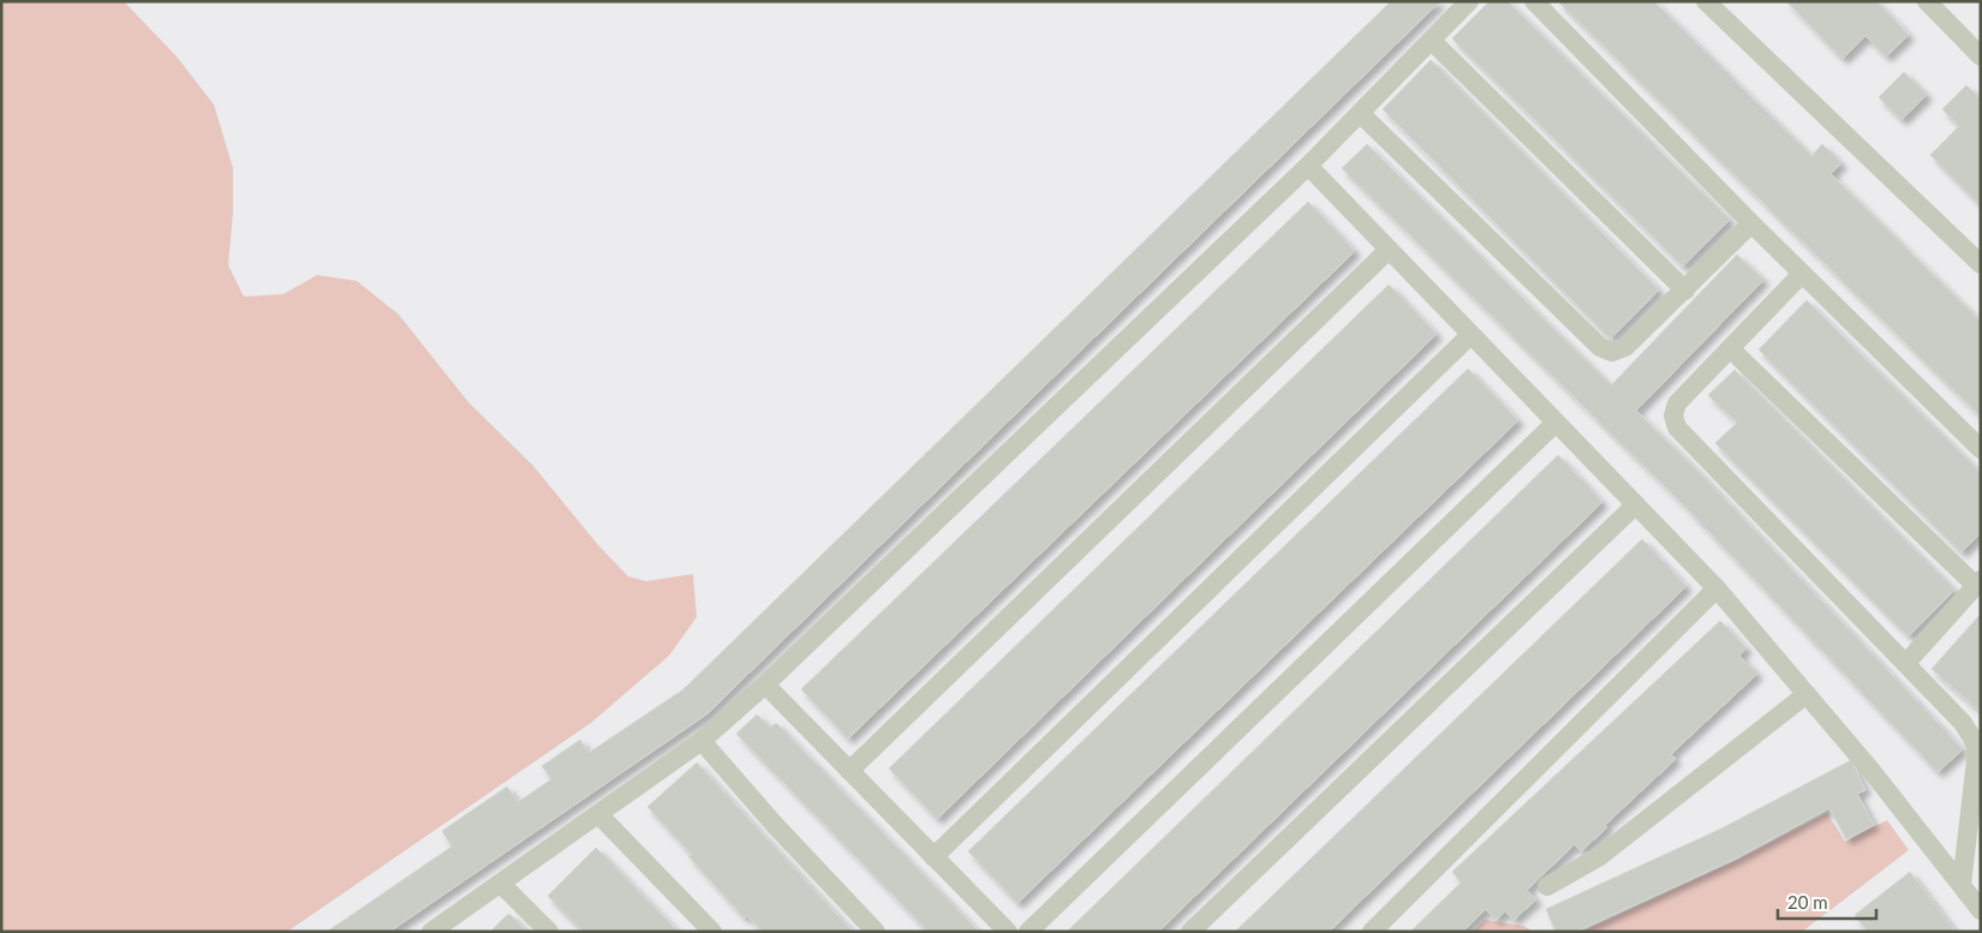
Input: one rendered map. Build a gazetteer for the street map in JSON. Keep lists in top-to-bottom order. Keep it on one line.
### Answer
{"scale_bar":"20 m"}
